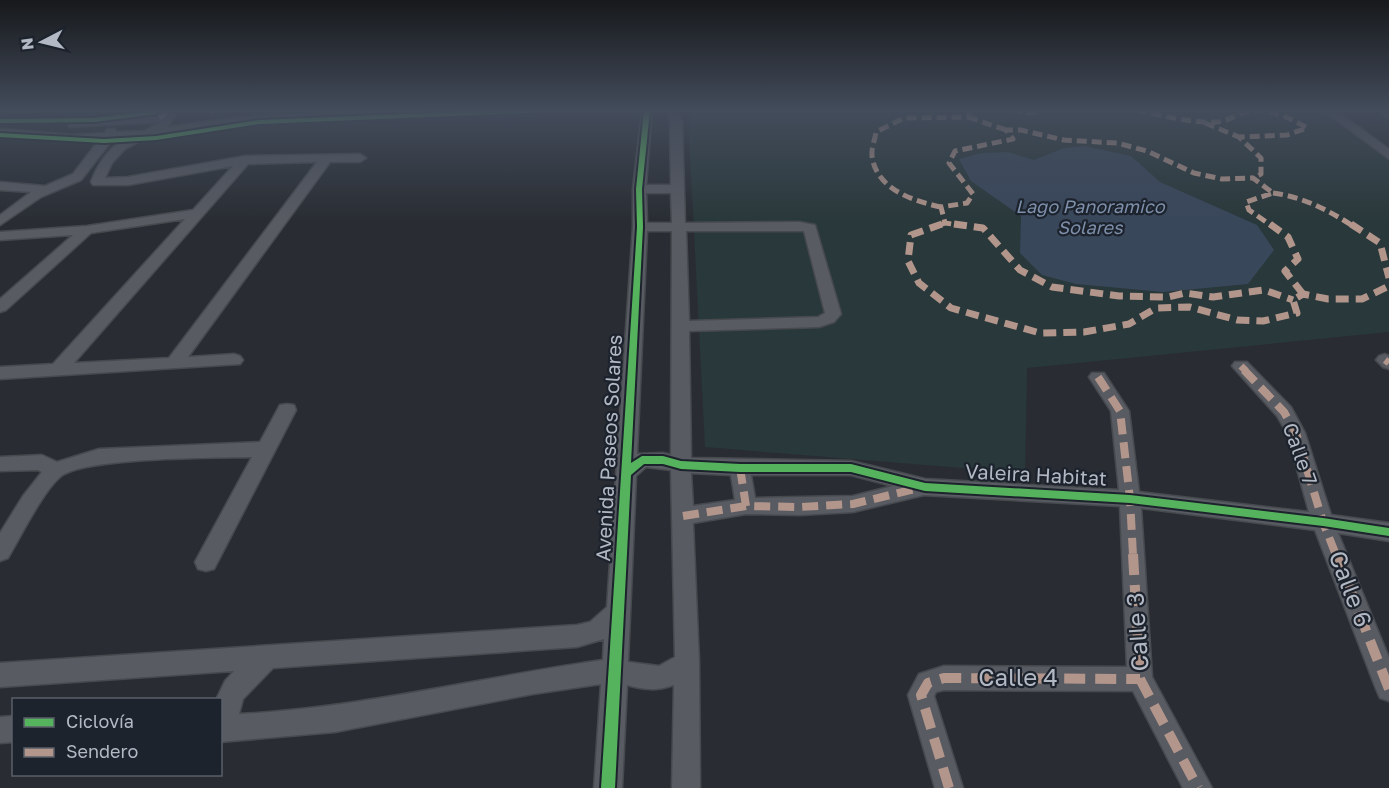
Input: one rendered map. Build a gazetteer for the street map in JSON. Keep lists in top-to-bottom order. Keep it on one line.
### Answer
{"streets":{"street":["Avenida Paseos Solares","Calle 7","Valeira Habitat","Calle 6","Calle 3","Calle 4"]},"crossings":[["Avenida Paseos Solares","Valeira Habitat"],["Calle 7","Valeira Habitat"],["Calle 7","Calle 6"],["Valeira Habitat","Calle 6"],["Valeira Habitat","Calle 3"],["Calle 3","Calle 4"]],"water":["Lago Panoramico Solares"],"legend":["Ciclovía","Sendero"],"north":"left"}
